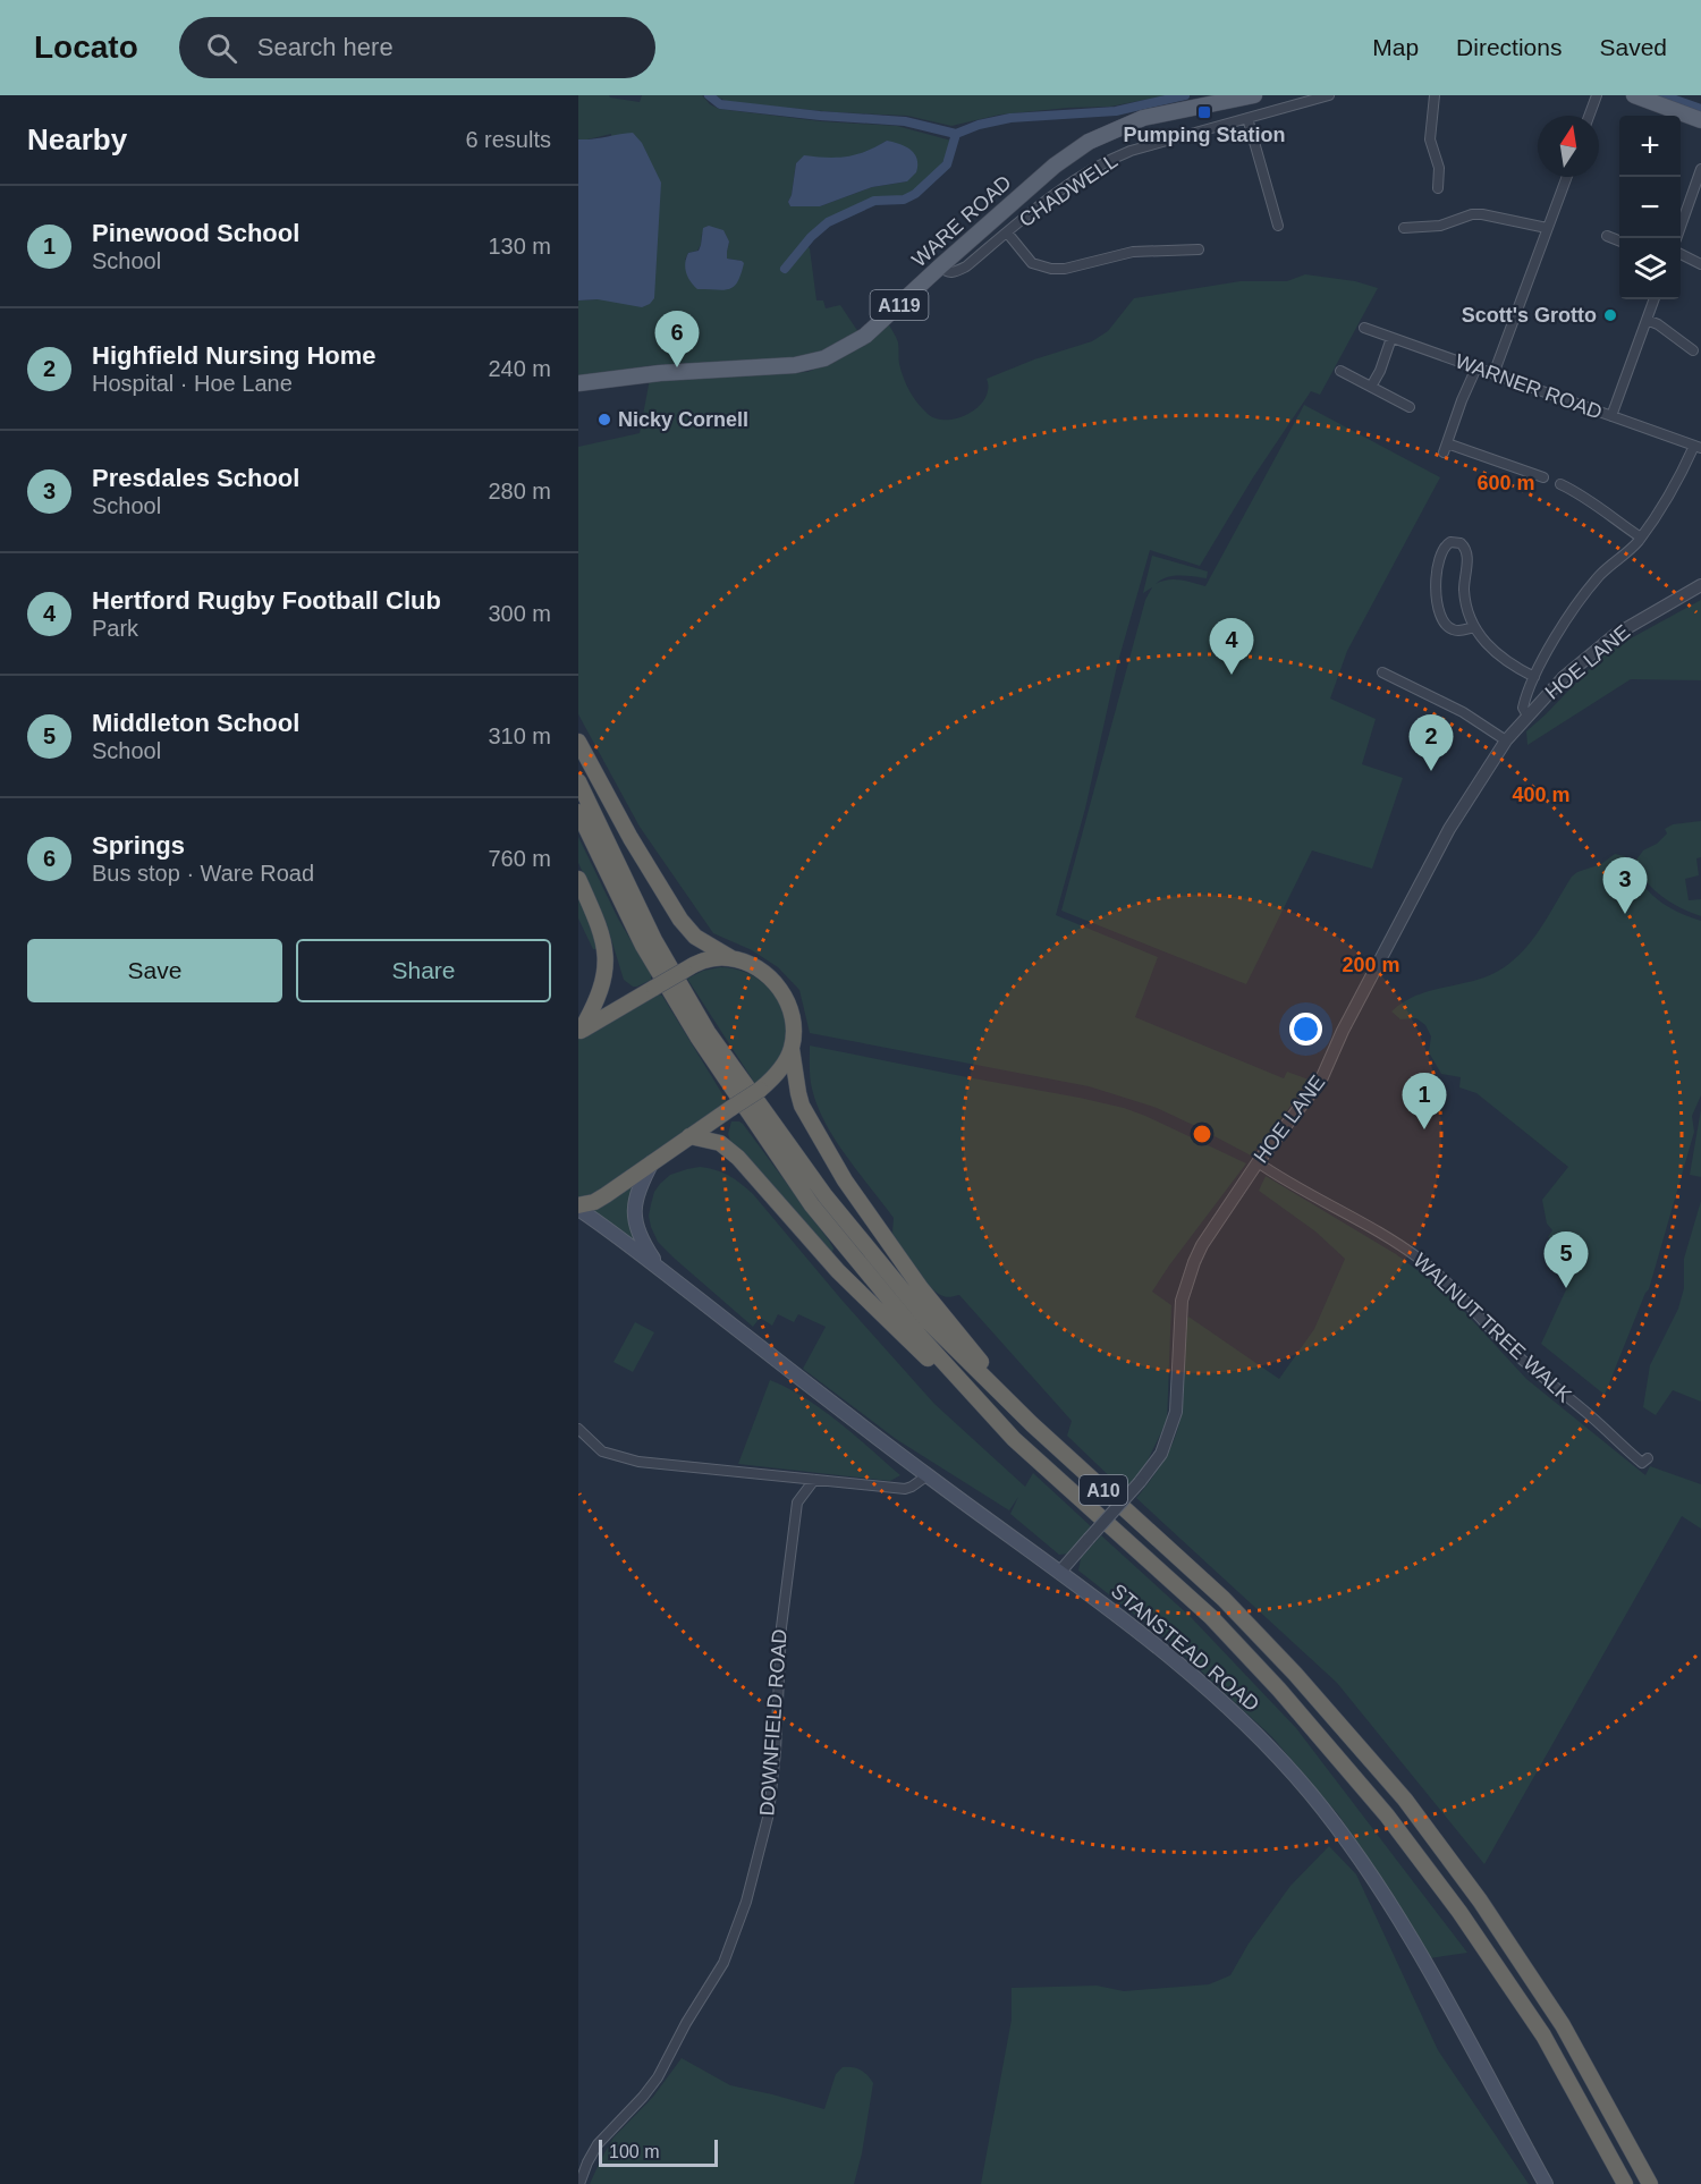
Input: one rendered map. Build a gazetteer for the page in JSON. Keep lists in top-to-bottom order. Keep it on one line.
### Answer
{"streets":{"highway":["A10"],"main road":["WARE ROAD","A119","STANSTEAD ROAD"],"street":["CHADWELL","WARNER ROAD","HOE LANE","WALNUT TREE WALK","DOWNFIELD ROAD"]},"crossings":[["CHADWELL","WARE ROAD"],["HOE LANE","WALNUT TREE WALK"],["HOE LANE","STANSTEAD ROAD"]],"places":{"transit":["Pumping Station"],"other":["Scott's Grotto","Nicky Cornell"]},"scale_bar":"100 m","north":"top","page":{"header":"Locato","search":"Search here","nav":["Map","Directions","Saved"],"heading":["Nearby","6 results"],"map_buttons":["+","−"],"list":[{"mark":"1","name":"Pinewood School","note":"School","value":"130 m"},{"mark":"2","name":"Highfield Nursing Home","note":"Hospital · Hoe Lane","value":"240 m"},{"mark":"3","name":"Presdales School","note":"School","value":"280 m"},{"mark":"4","name":"Hertford Rugby Football Club","note":"Park","value":"300 m"},{"mark":"5","name":"Middleton School","note":"School","value":"310 m"},{"mark":"6","name":"Springs","note":"Bus stop · Ware Road","value":"760 m"}],"pins":["6","4","2","3","1","5"],"buttons":["Save","Share"],"scale":"100 m"},"rings":["600 m","400 m","200 m"]}
